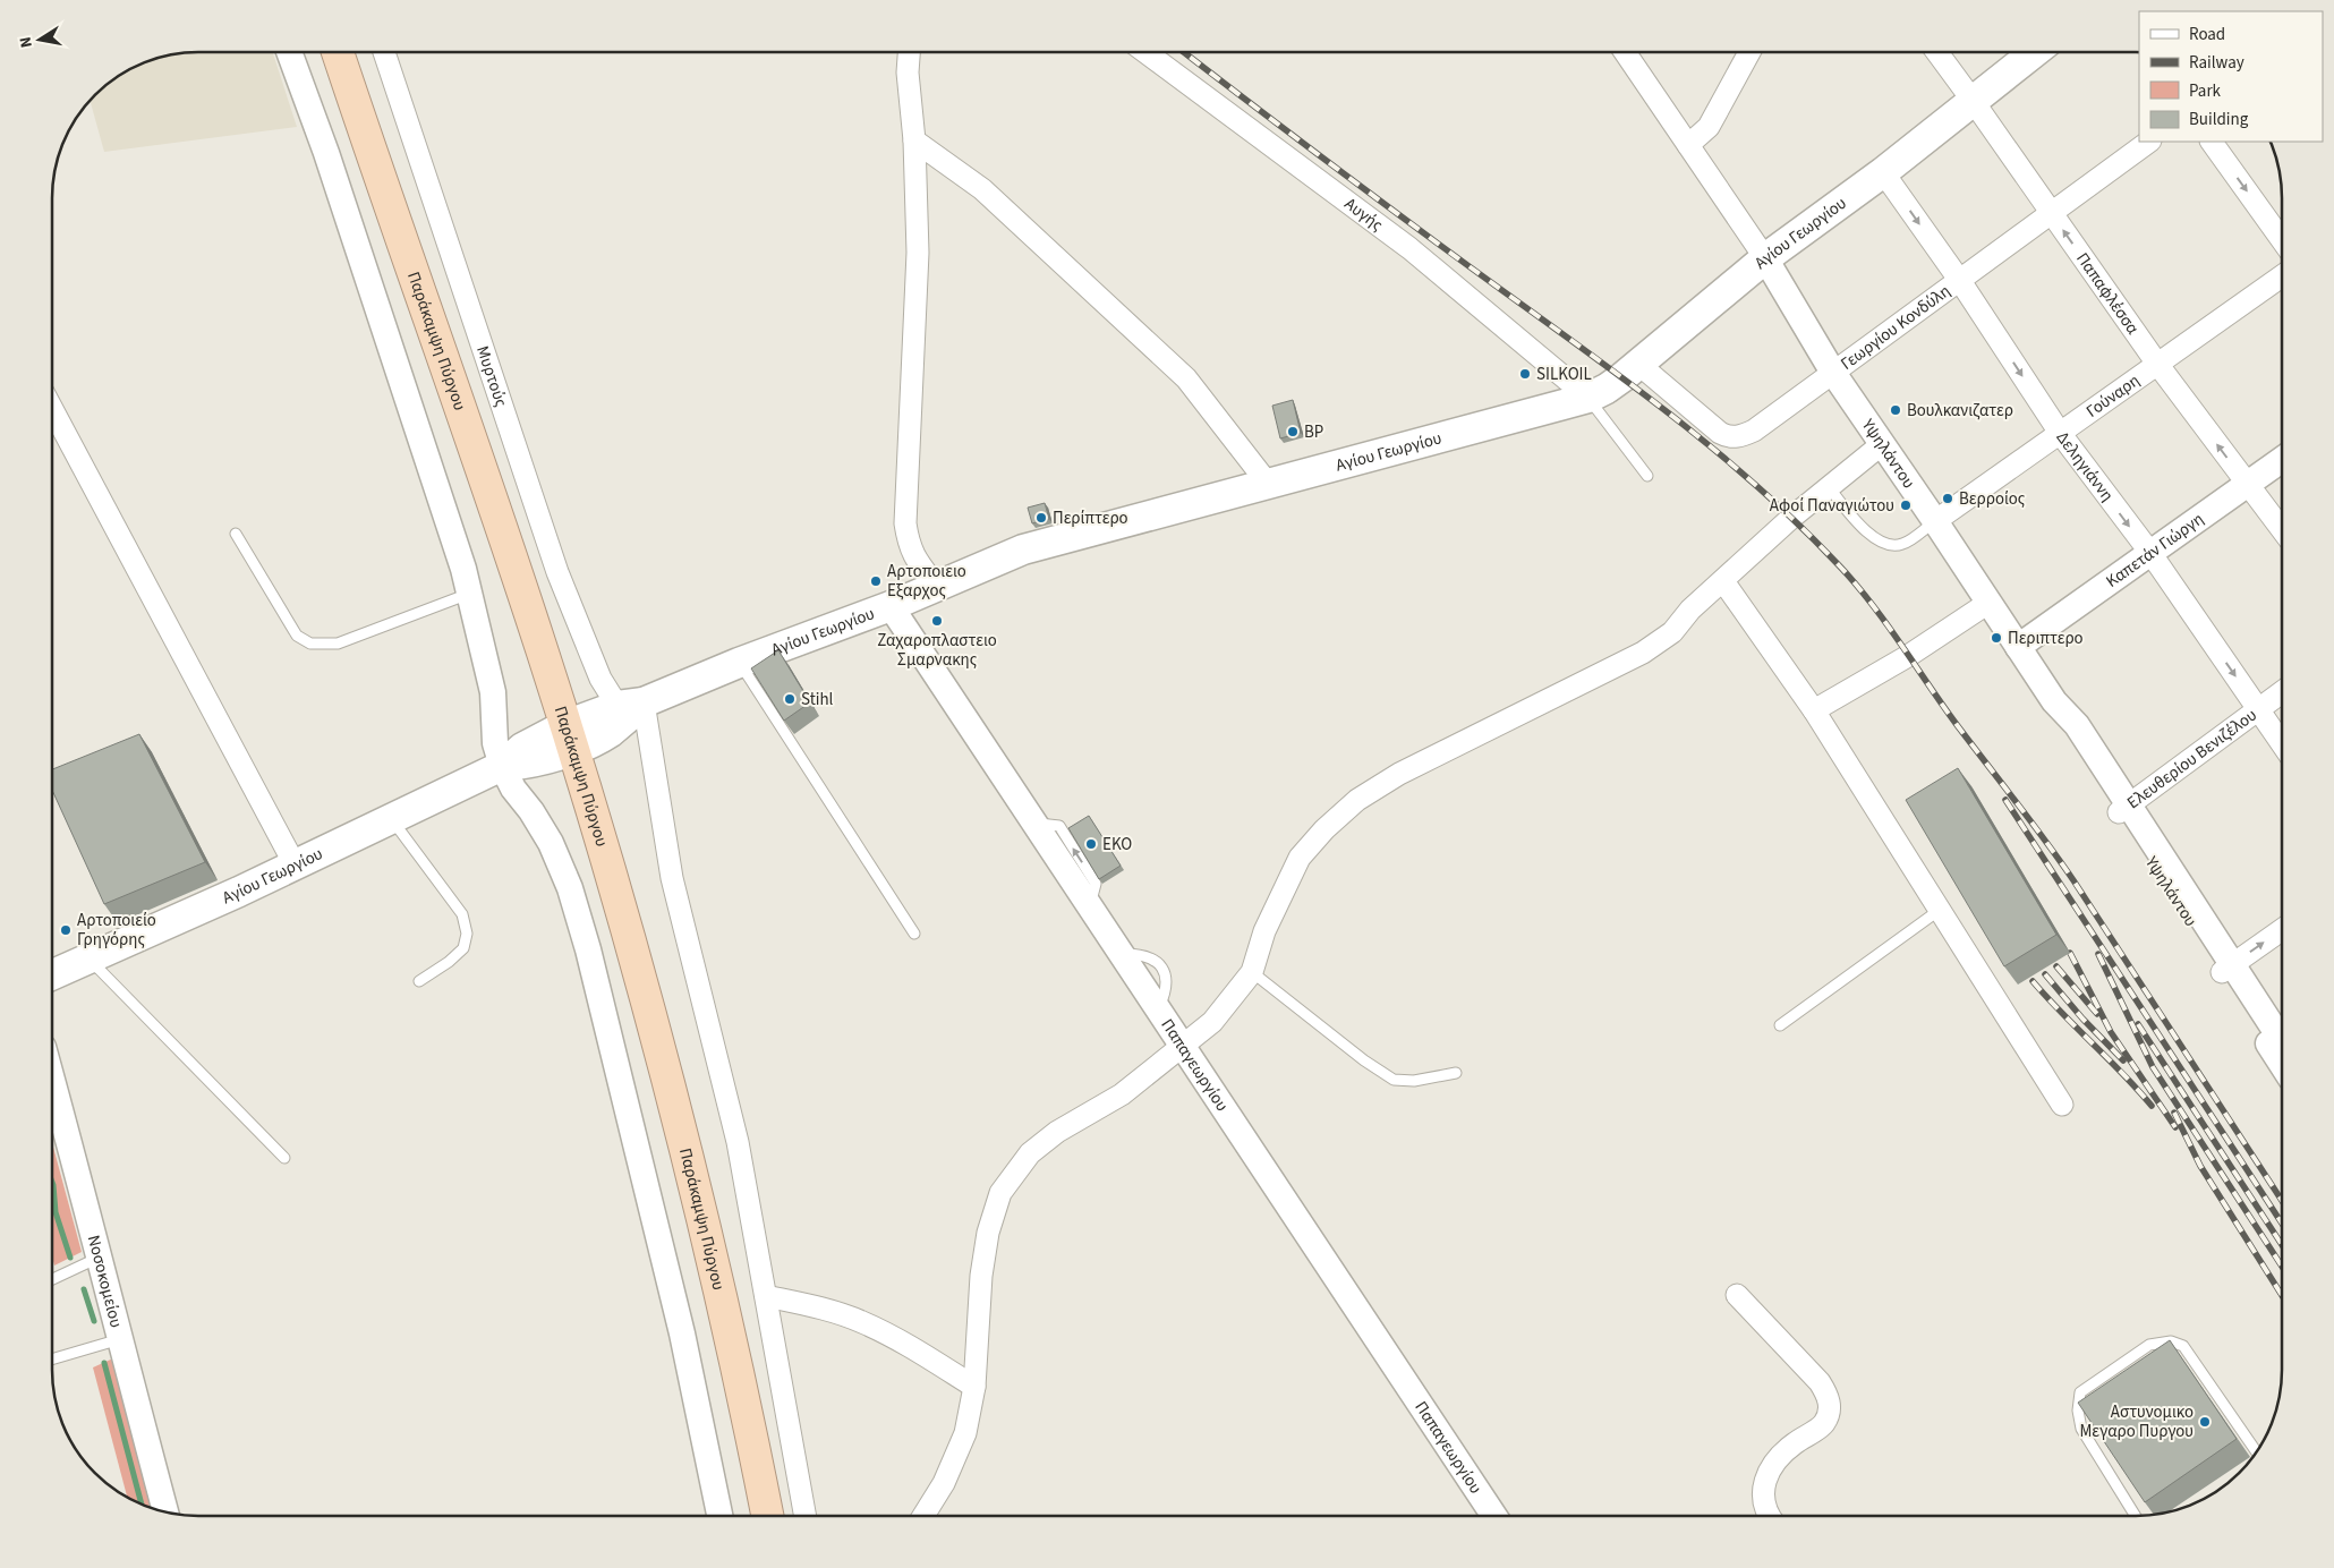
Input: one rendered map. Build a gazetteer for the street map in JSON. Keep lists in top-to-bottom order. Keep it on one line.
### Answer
{"streets":{"highway":["Παράκαμψη Πύργου"],"main road":["Αγίου Γεωργίου"],"street":["Αυγής","Παπαφλέσσα","Γεωργίου Κονδύλη","Μυρτούς","Γούναρη","Υψηλάντου","Δεληγιάννη","Καπετάν Γιώργη","Ελευθερίου Βενιζέλου","Παπαγεωργίου","Νοσοκομείου"]},"crossings":[["Αυγής","Αγίου Γεωργίου"],["Αγίου Γεωργίου","Παπαφλέσσα"],["Αγίου Γεωργίου","Γεωργίου Κονδύλη"],["Αγίου Γεωργίου","Παράκαμψη Πύργου"],["Αγίου Γεωργίου","Μυρτούς"],["Αγίου Γεωργίου","Υψηλάντου"],["Αγίου Γεωργίου","Δεληγιάννη"],["Αγίου Γεωργίου","Παπαγεωργίου"],["Παπαφλέσσα","Γεωργίου Κονδύλη"],["Παπαφλέσσα","Γούναρη"],["Παπαφλέσσα","Καπετάν Γιώργη"],["Γεωργίου Κονδύλη","Υψηλάντου"],["Γεωργίου Κονδύλη","Δεληγιάννη"],["Γούναρη","Υψηλάντου"],["Γούναρη","Δεληγιάννη"],["Υψηλάντου","Καπετάν Γιώργη"],["Υψηλάντου","Ελευθερίου Βενιζέλου"],["Δεληγιάννη","Καπετάν Γιώργη"],["Δεληγιάννη","Ελευθερίου Βενιζέλου"]],"one_way":["Δεληγιάννη"],"places":["SILKOIL","Βουλκανιζατερ","BP","Βερροίος","Αφοί Παναγιώτου","Περίπτερο","Αρτοποιειο Εξαρχος","Ζαχαροπλαστειο Σμαρνακης","Περιπτερο","Stihl","EKO","Αρτοποιείο Γρηγόρης","Αστυνομικο Μεγαρο Πυργου"],"legend":["Road","Railway","Park","Building"],"north":"left"}
